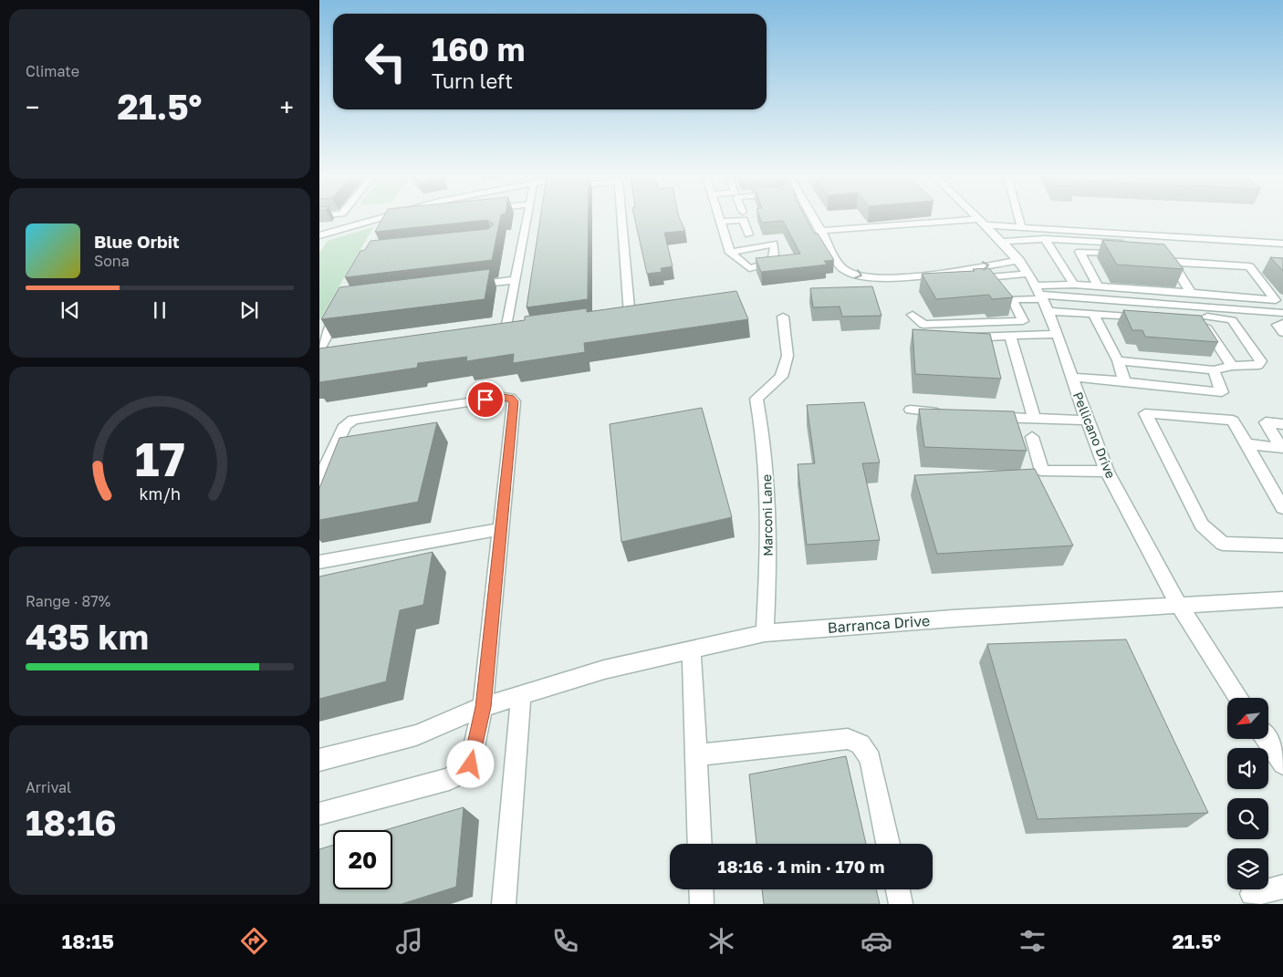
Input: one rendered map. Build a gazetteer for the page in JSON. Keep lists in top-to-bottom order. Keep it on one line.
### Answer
{"streets":{"street":["Pellicano Drive","Marconi Lane","Barranca Drive"]},"crossings":[["Pellicano Drive","Barranca Drive"],["Marconi Lane","Barranca Drive"]],"north":"bottom left","page":{"tile":["Climate",["Range · 87%","435 km"],["Arrival","18:16"]],"turn":["160 m","Turn left"],"heat":["−","21.5°","+"],"song":["Blue Orbit","Sona"],"limit":"20","trip":"18:16 · 1 min · 170 m","tabs":["18:15","21.5°"],"gauge":["17","km/h"]}}
